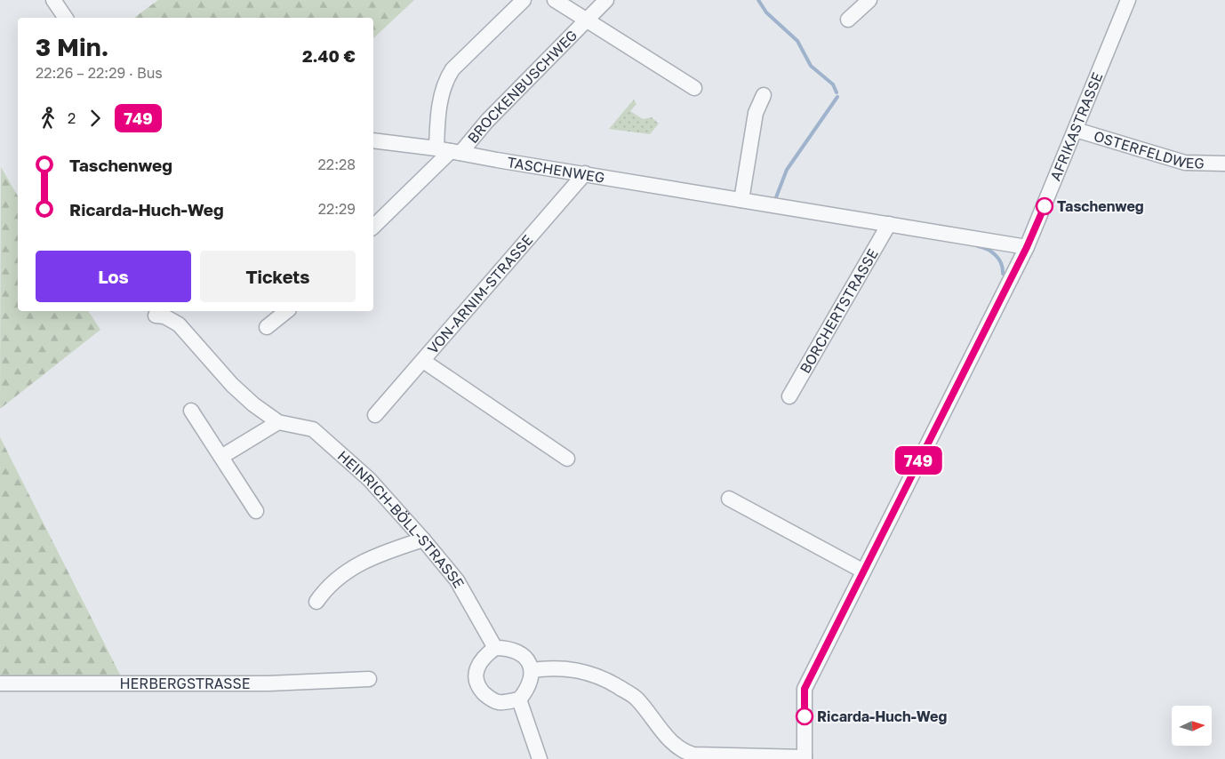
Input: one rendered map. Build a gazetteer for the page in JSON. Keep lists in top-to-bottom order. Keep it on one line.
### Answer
{"streets":{"street":["BROCKENBUSCHWEG","AFRIKASTRASSE","OSTERFELDWEG","TASCHENWEG","VON-ARNIM-STRASSE","BORCHERTSTRASSE","HEINRICH-BÖLL-STRASSE","HERBERGSTRASSE"]},"crossings":[["BROCKENBUSCHWEG","TASCHENWEG"],["AFRIKASTRASSE","OSTERFELDWEG"],["AFRIKASTRASSE","TASCHENWEG"],["TASCHENWEG","VON-ARNIM-STRASSE"],["TASCHENWEG","BORCHERTSTRASSE"]],"places":["Taschenweg","Ricarda-Huch-Weg"],"lines":["bus line 749"],"north":"right","page":{"on_map":"749","heading":["3 Min.","22:26 – 22:29 · Bus","2.40 €"],"legs":["2","749"],"list":[{"name":"Taschenweg","value":"22:28"},{"name":"Ricarda-Huch-Weg","value":"22:29"}],"buttons":["Los","Tickets"]}}
